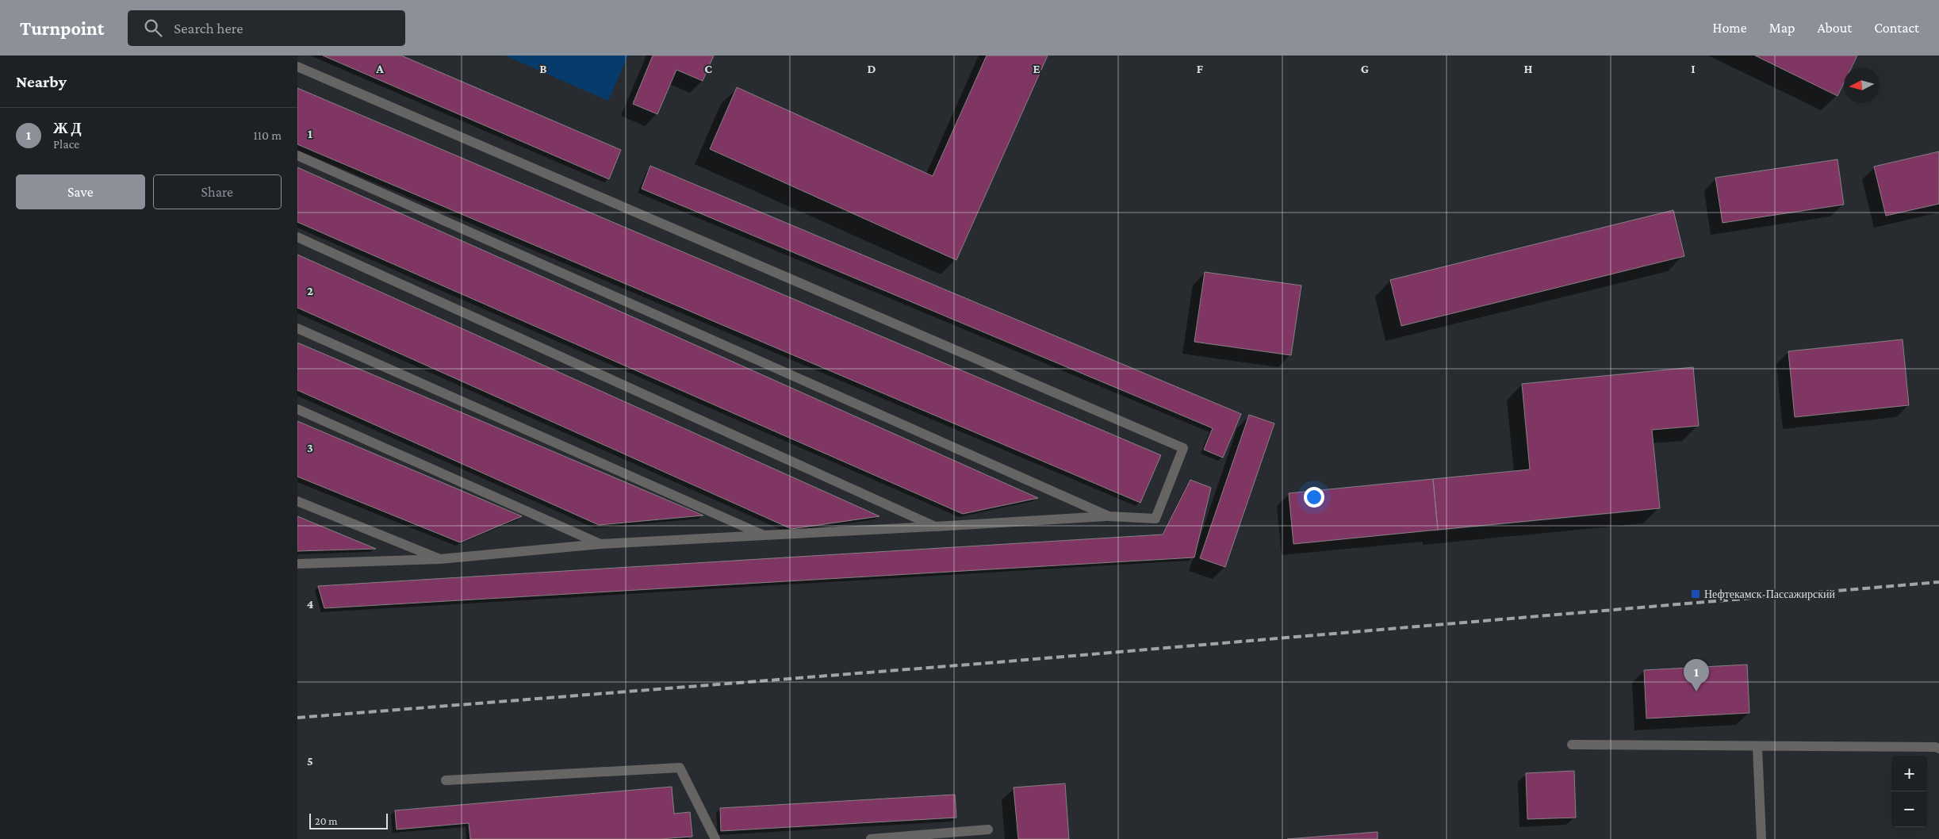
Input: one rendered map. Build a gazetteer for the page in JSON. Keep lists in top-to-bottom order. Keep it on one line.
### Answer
{"places":{"transit":["Нефтекамск-Пассажирский"]},"scale_bar":"20 m","north":"left","page":{"header":"Turnpoint","search":"Search here","nav":["Home","Map","About","Contact"],"heading":"Nearby","list":[{"mark":"1","name":"Ж Д","note":"Place","value":"110 m"}],"buttons":["Save","Share"],"pins":"1","map_buttons":["+","−"],"scale":"20 m"},"grid":{"columns":["A","B","C","D","E","F","G","H","I"],"rows":["1","2","3","4","5"]}}
